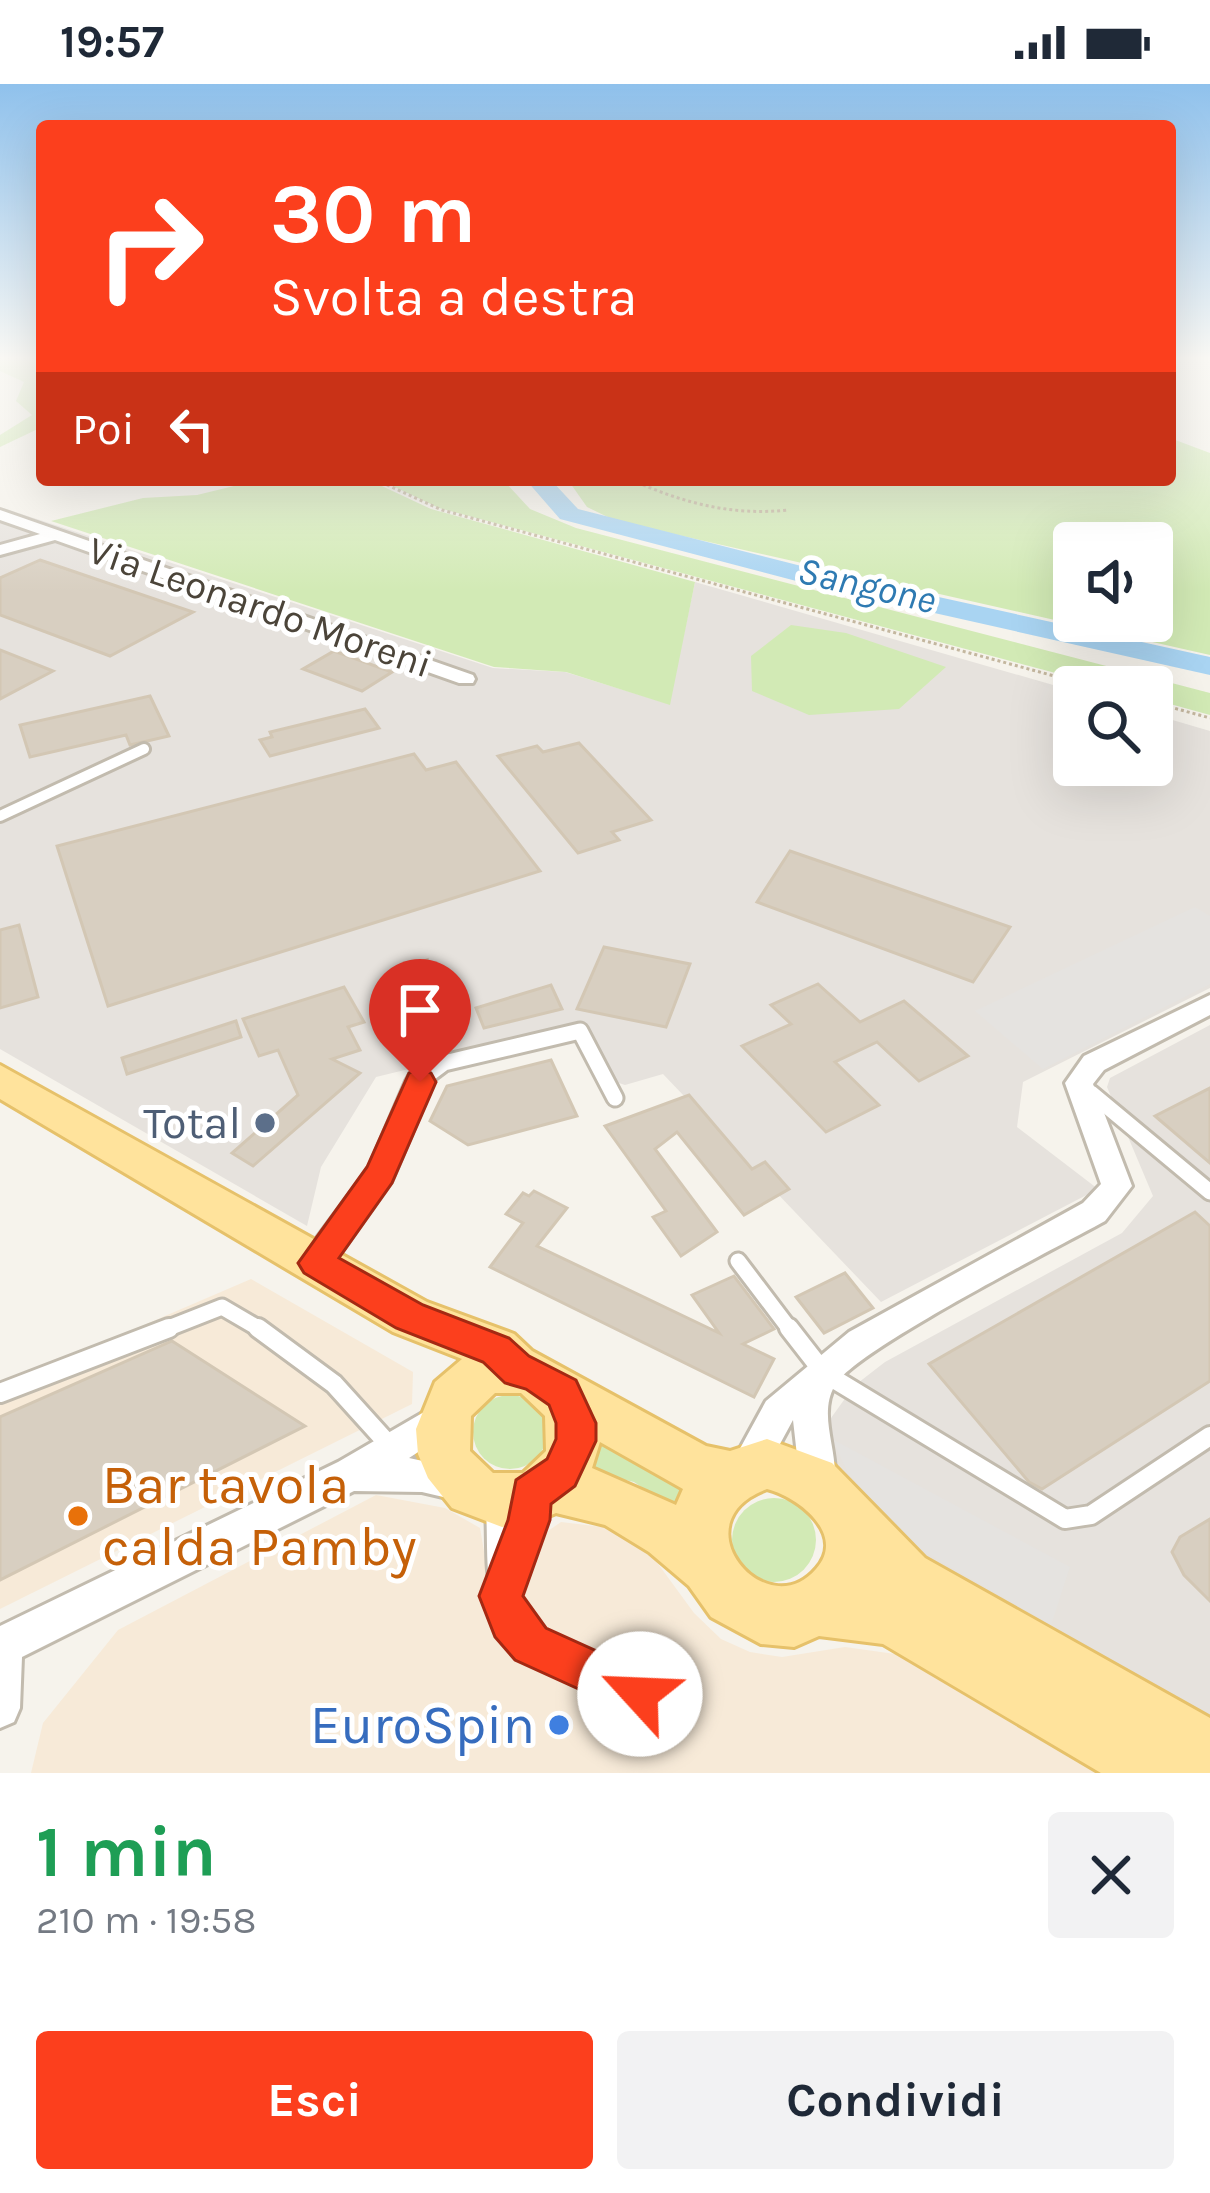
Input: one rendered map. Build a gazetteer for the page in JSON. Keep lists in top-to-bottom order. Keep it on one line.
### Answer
{"streets":{"street":["Via Leonardo Moreni"]},"water":["Sangone"],"places":["Total","Bar tavola calda Pamby","EuroSpin"],"page":{"status":"19:57","turn":["30 m","Svolta a destra"],"then":"Poi","heading":["1 min","210 m · 19:58"],"buttons":["Esci","Condividi"]}}
